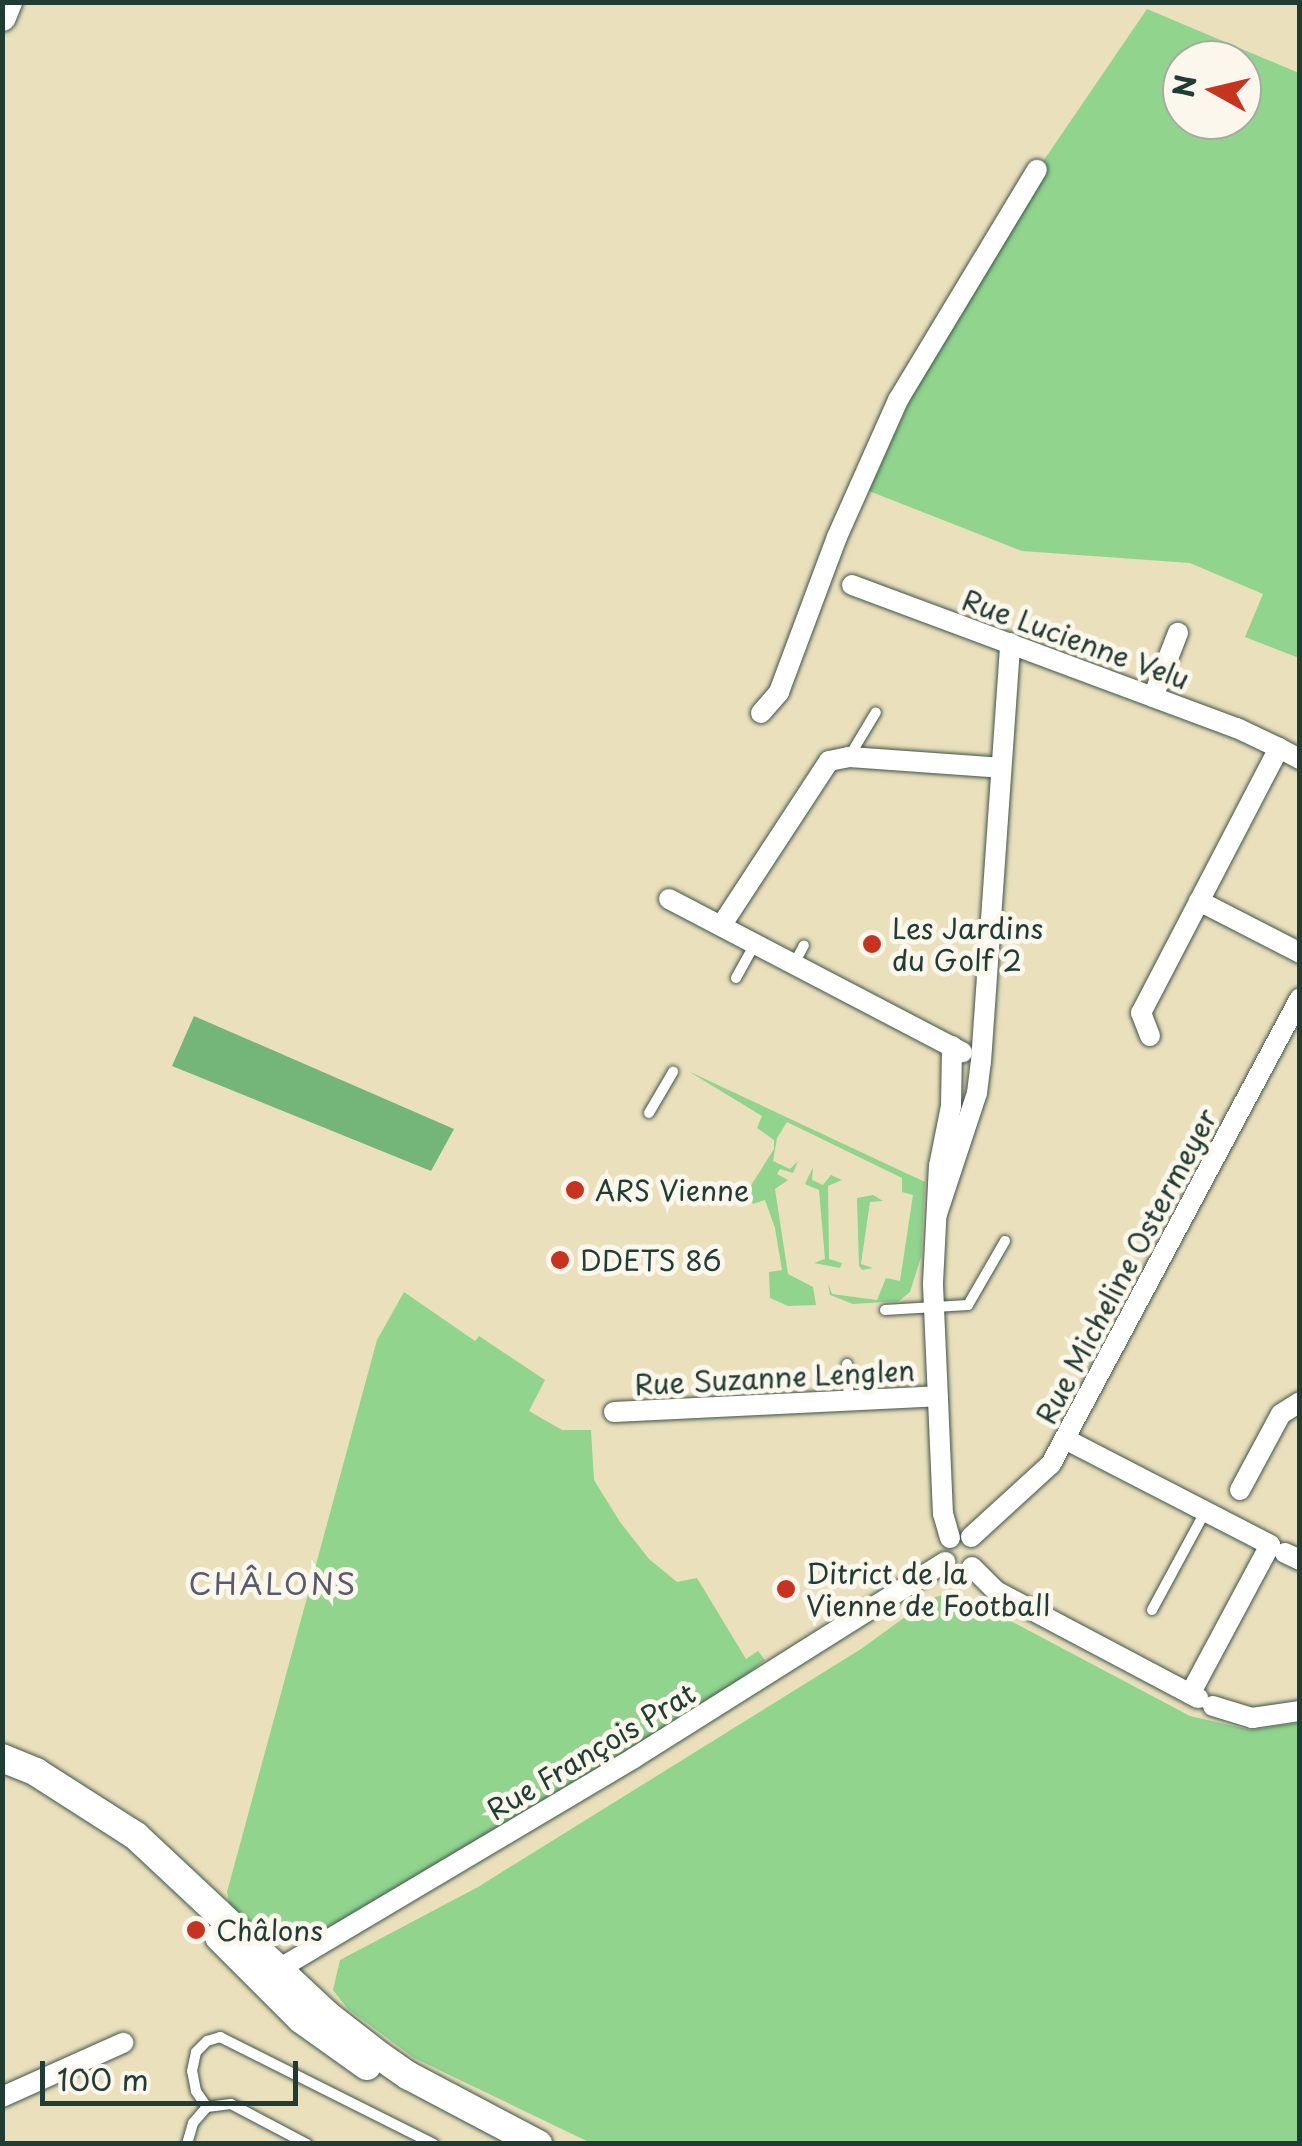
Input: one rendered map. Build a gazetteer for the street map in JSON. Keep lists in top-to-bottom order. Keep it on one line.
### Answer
{"streets":{"street":["Rue Lucienne Velu","Rue Micheline Ostermeyer","Rue Suzanne Lenglen","Rue François Prat"]},"crossings":[["Rue Micheline Ostermeyer","Rue François Prat"]],"districts":["CHÂLONS"],"places":["Les Jardins du Golf 2","ARS Vienne","DDETS 86","Ditrict de la Vienne de Football","Châlons"],"scale_bar":"100 m","north":"left"}
